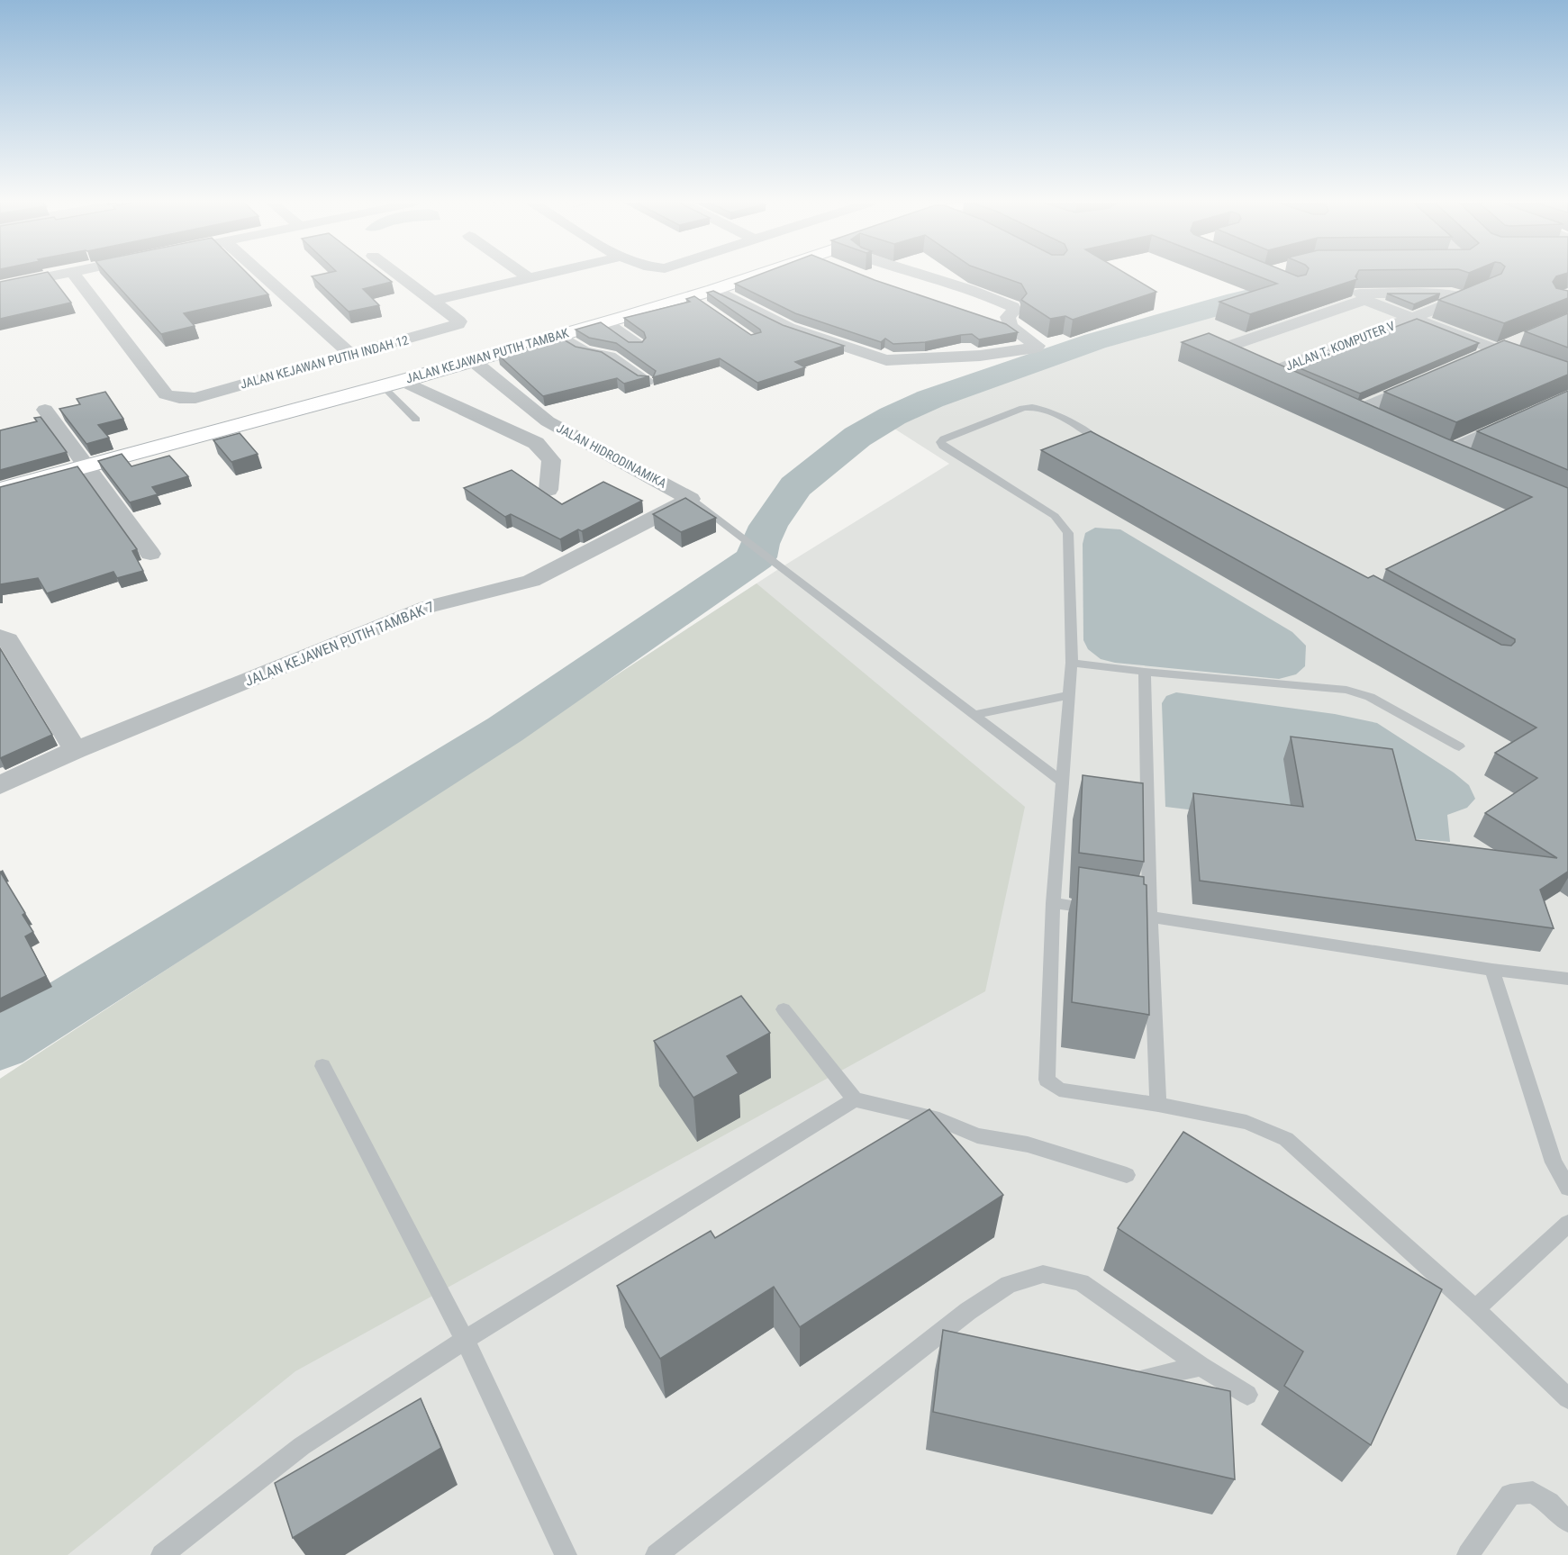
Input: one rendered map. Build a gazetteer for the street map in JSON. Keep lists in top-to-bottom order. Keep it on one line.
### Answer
{"streets":{"street":["JALAN T. KOMPUTER V","JALAN KEJAWAN PUTIH TAMBAK","JALAN KEJAWAN PUTIH INDAH 12","JALAN HIDRODINAMIKA","JALAN KEJAWEN PUTIH TAMBAK 7"]},"crossings":[["JALAN KEJAWAN PUTIH TAMBAK","JALAN HIDRODINAMIKA"],["JALAN HIDRODINAMIKA","JALAN KEJAWEN PUTIH TAMBAK 7"]]}
